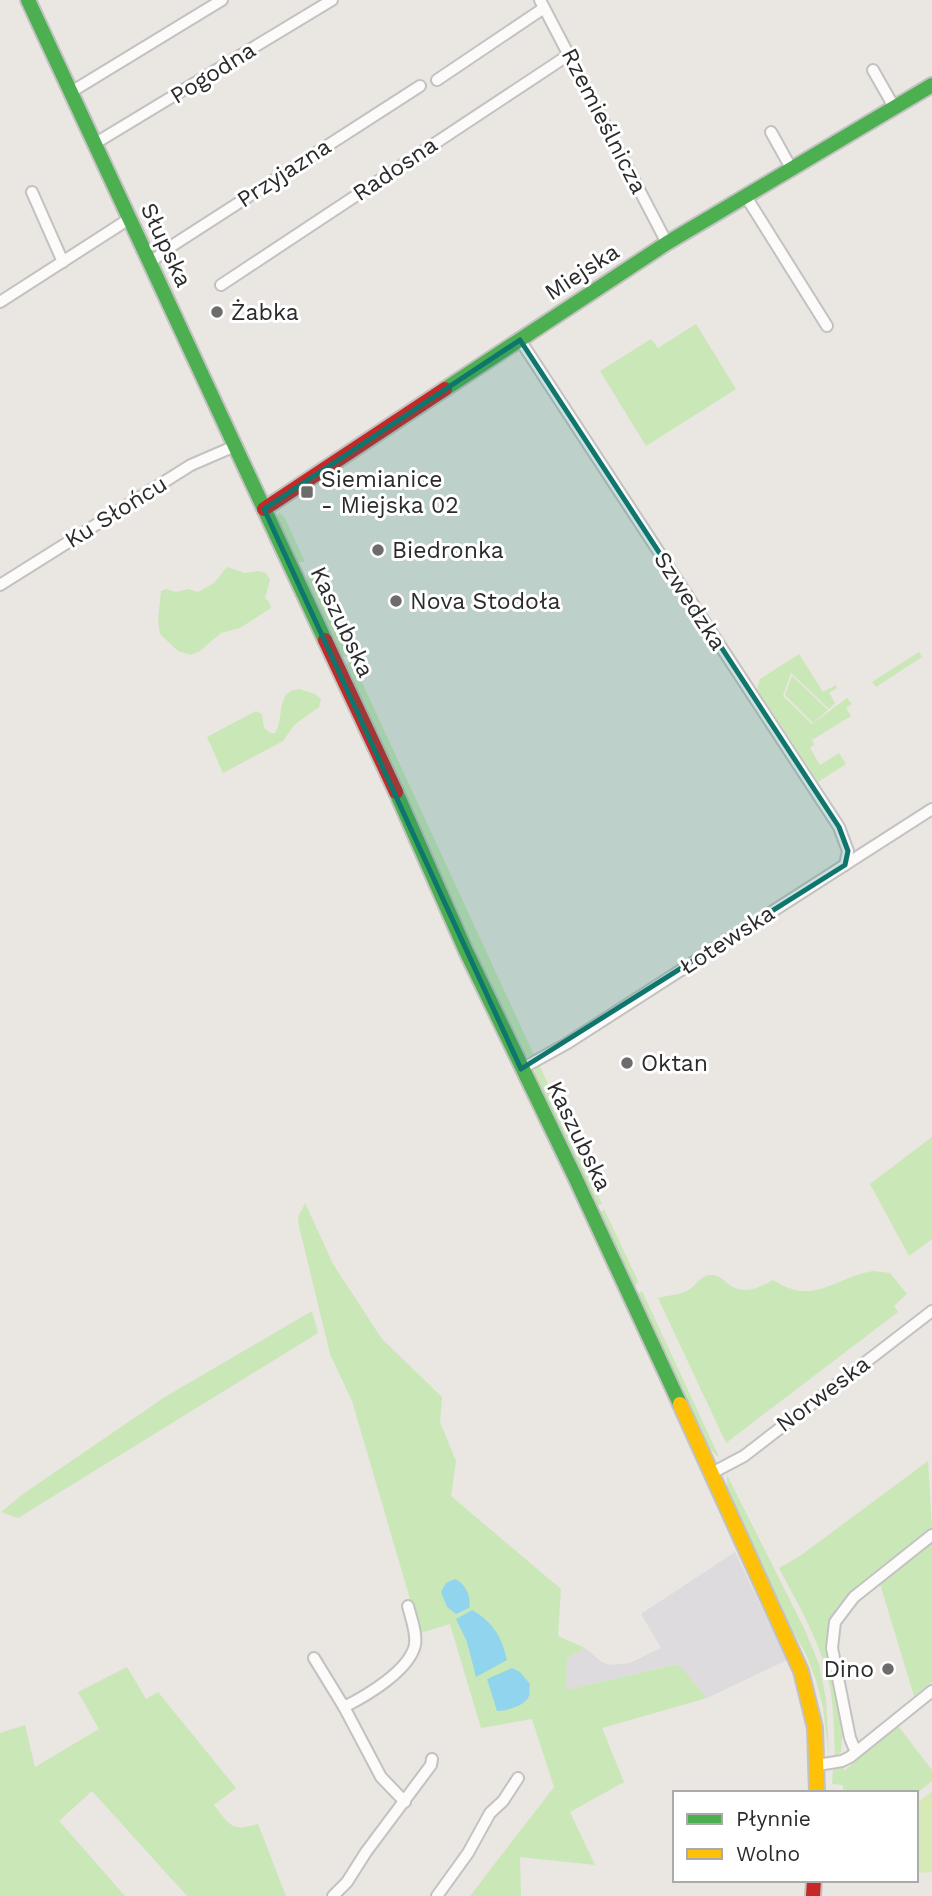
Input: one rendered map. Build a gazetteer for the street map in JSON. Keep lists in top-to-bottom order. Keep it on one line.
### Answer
{"streets":{"main road":["Słupska","Miejska","Kaszubska"],"street":["Pogodna","Rzemieślnicza","Radosna","Przyjazna","Ku Słońcu","Szwedzka","Łotewska","Norweska"]},"crossings":[["Pogodna","Słupska"],["Rzemieślnicza","Radosna"],["Rzemieślnicza","Miejska"],["Przyjazna","Słupska"],["Słupska","Miejska"],["Słupska","Ku Słońcu"],["Słupska","Kaszubska"],["Miejska","Szwedzka"],["Miejska","Kaszubska"],["Szwedzka","Łotewska"],["Kaszubska","Łotewska"],["Kaszubska","Norweska"]],"places":{"other":["Żabka","Biedronka","Nova Stodoła","Oktan","Dino"],"transit":["Siemianice - Miejska 02"]},"legend":["Płynnie","Wolno"]}
